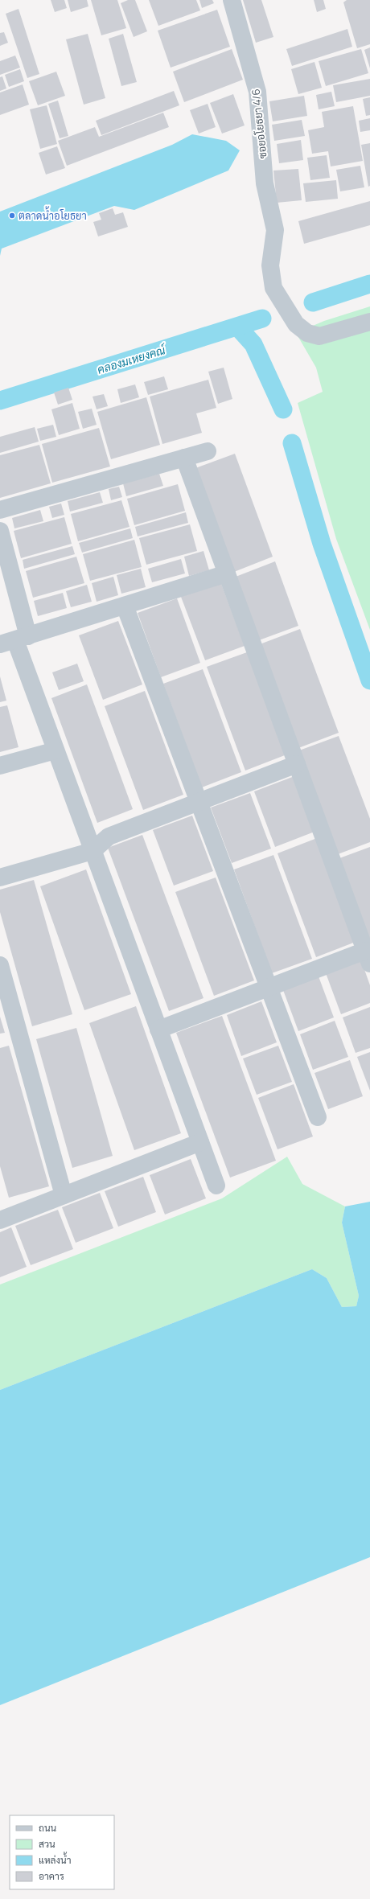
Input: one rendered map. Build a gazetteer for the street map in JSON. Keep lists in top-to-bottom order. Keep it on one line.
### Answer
{"streets":{"street":["ซอยอโยธยา 4/6"]},"water":["คลองมเหยงคณ์"],"places":["ตลาดน้ำอโยธยา"],"legend":["ถนน","สวน","แหล่งน้ำ","อาคาร"]}
